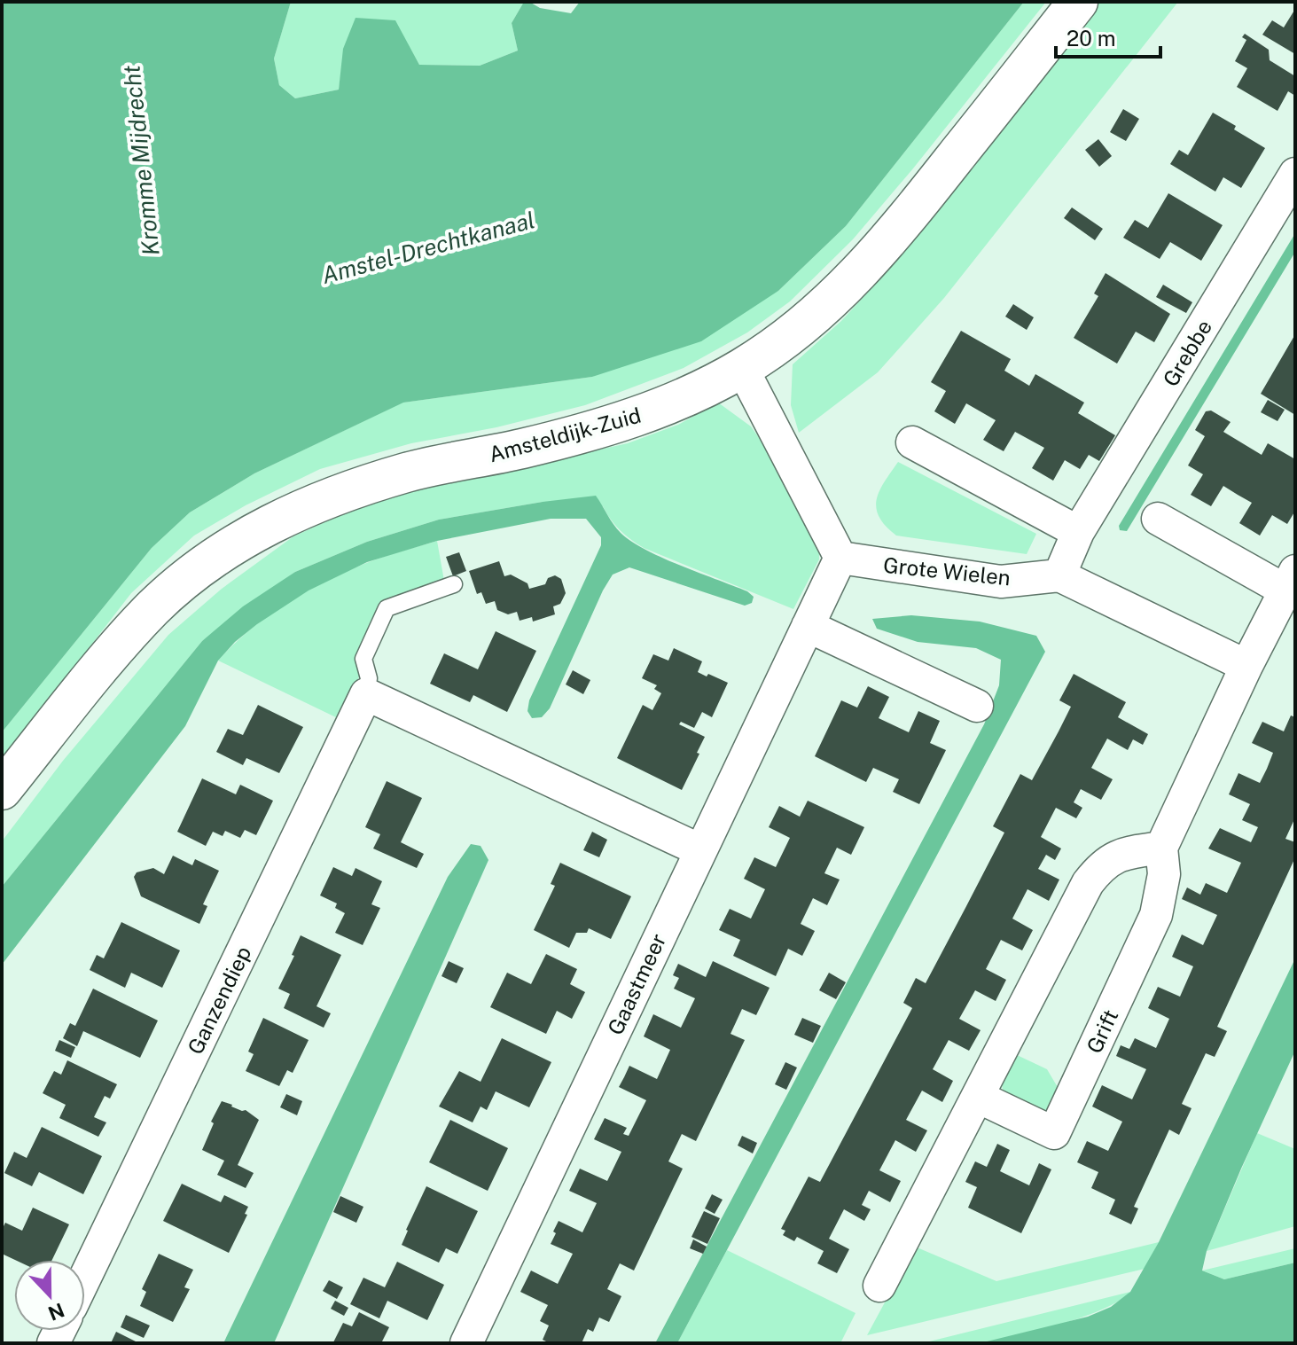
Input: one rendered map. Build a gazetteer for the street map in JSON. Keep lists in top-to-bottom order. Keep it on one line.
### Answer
{"streets":{"street":["Grebbe","Amsteldijk-Zuid","Grote Wielen","Gaastmeer","Ganzendiep","Grift"]},"crossings":[["Grebbe","Grote Wielen"],["Grote Wielen","Gaastmeer"]],"water":["Kromme Mijdrecht","Amstel-Drechtkanaal"],"scale_bar":"20 m","north":"bottom"}
